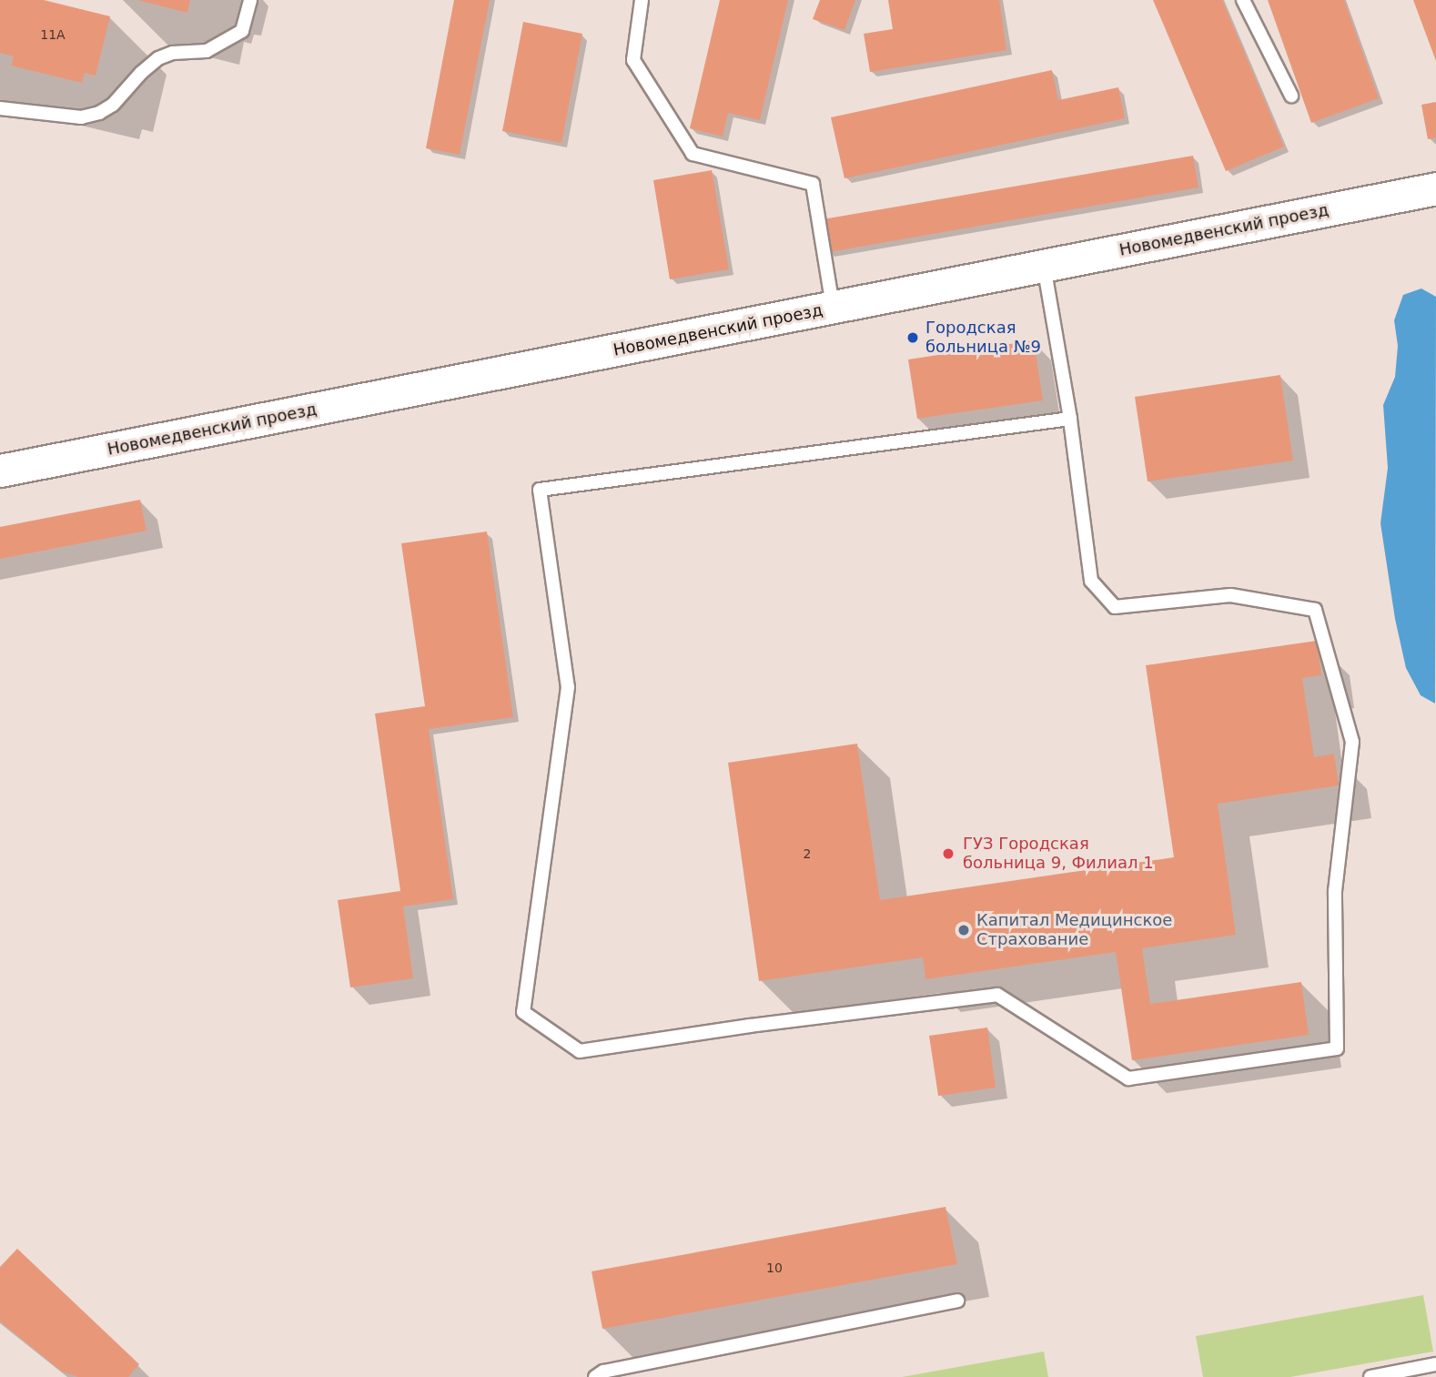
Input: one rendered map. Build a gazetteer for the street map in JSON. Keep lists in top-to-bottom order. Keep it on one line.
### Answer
{"streets":{"street":["Новомедвенский проезд"]},"places":["Городская больница №9","ГУЗ Городская больница 9, Филиал 1","Капитал Медицинское Страхование"],"house_numbers":["11А","2","10"]}
